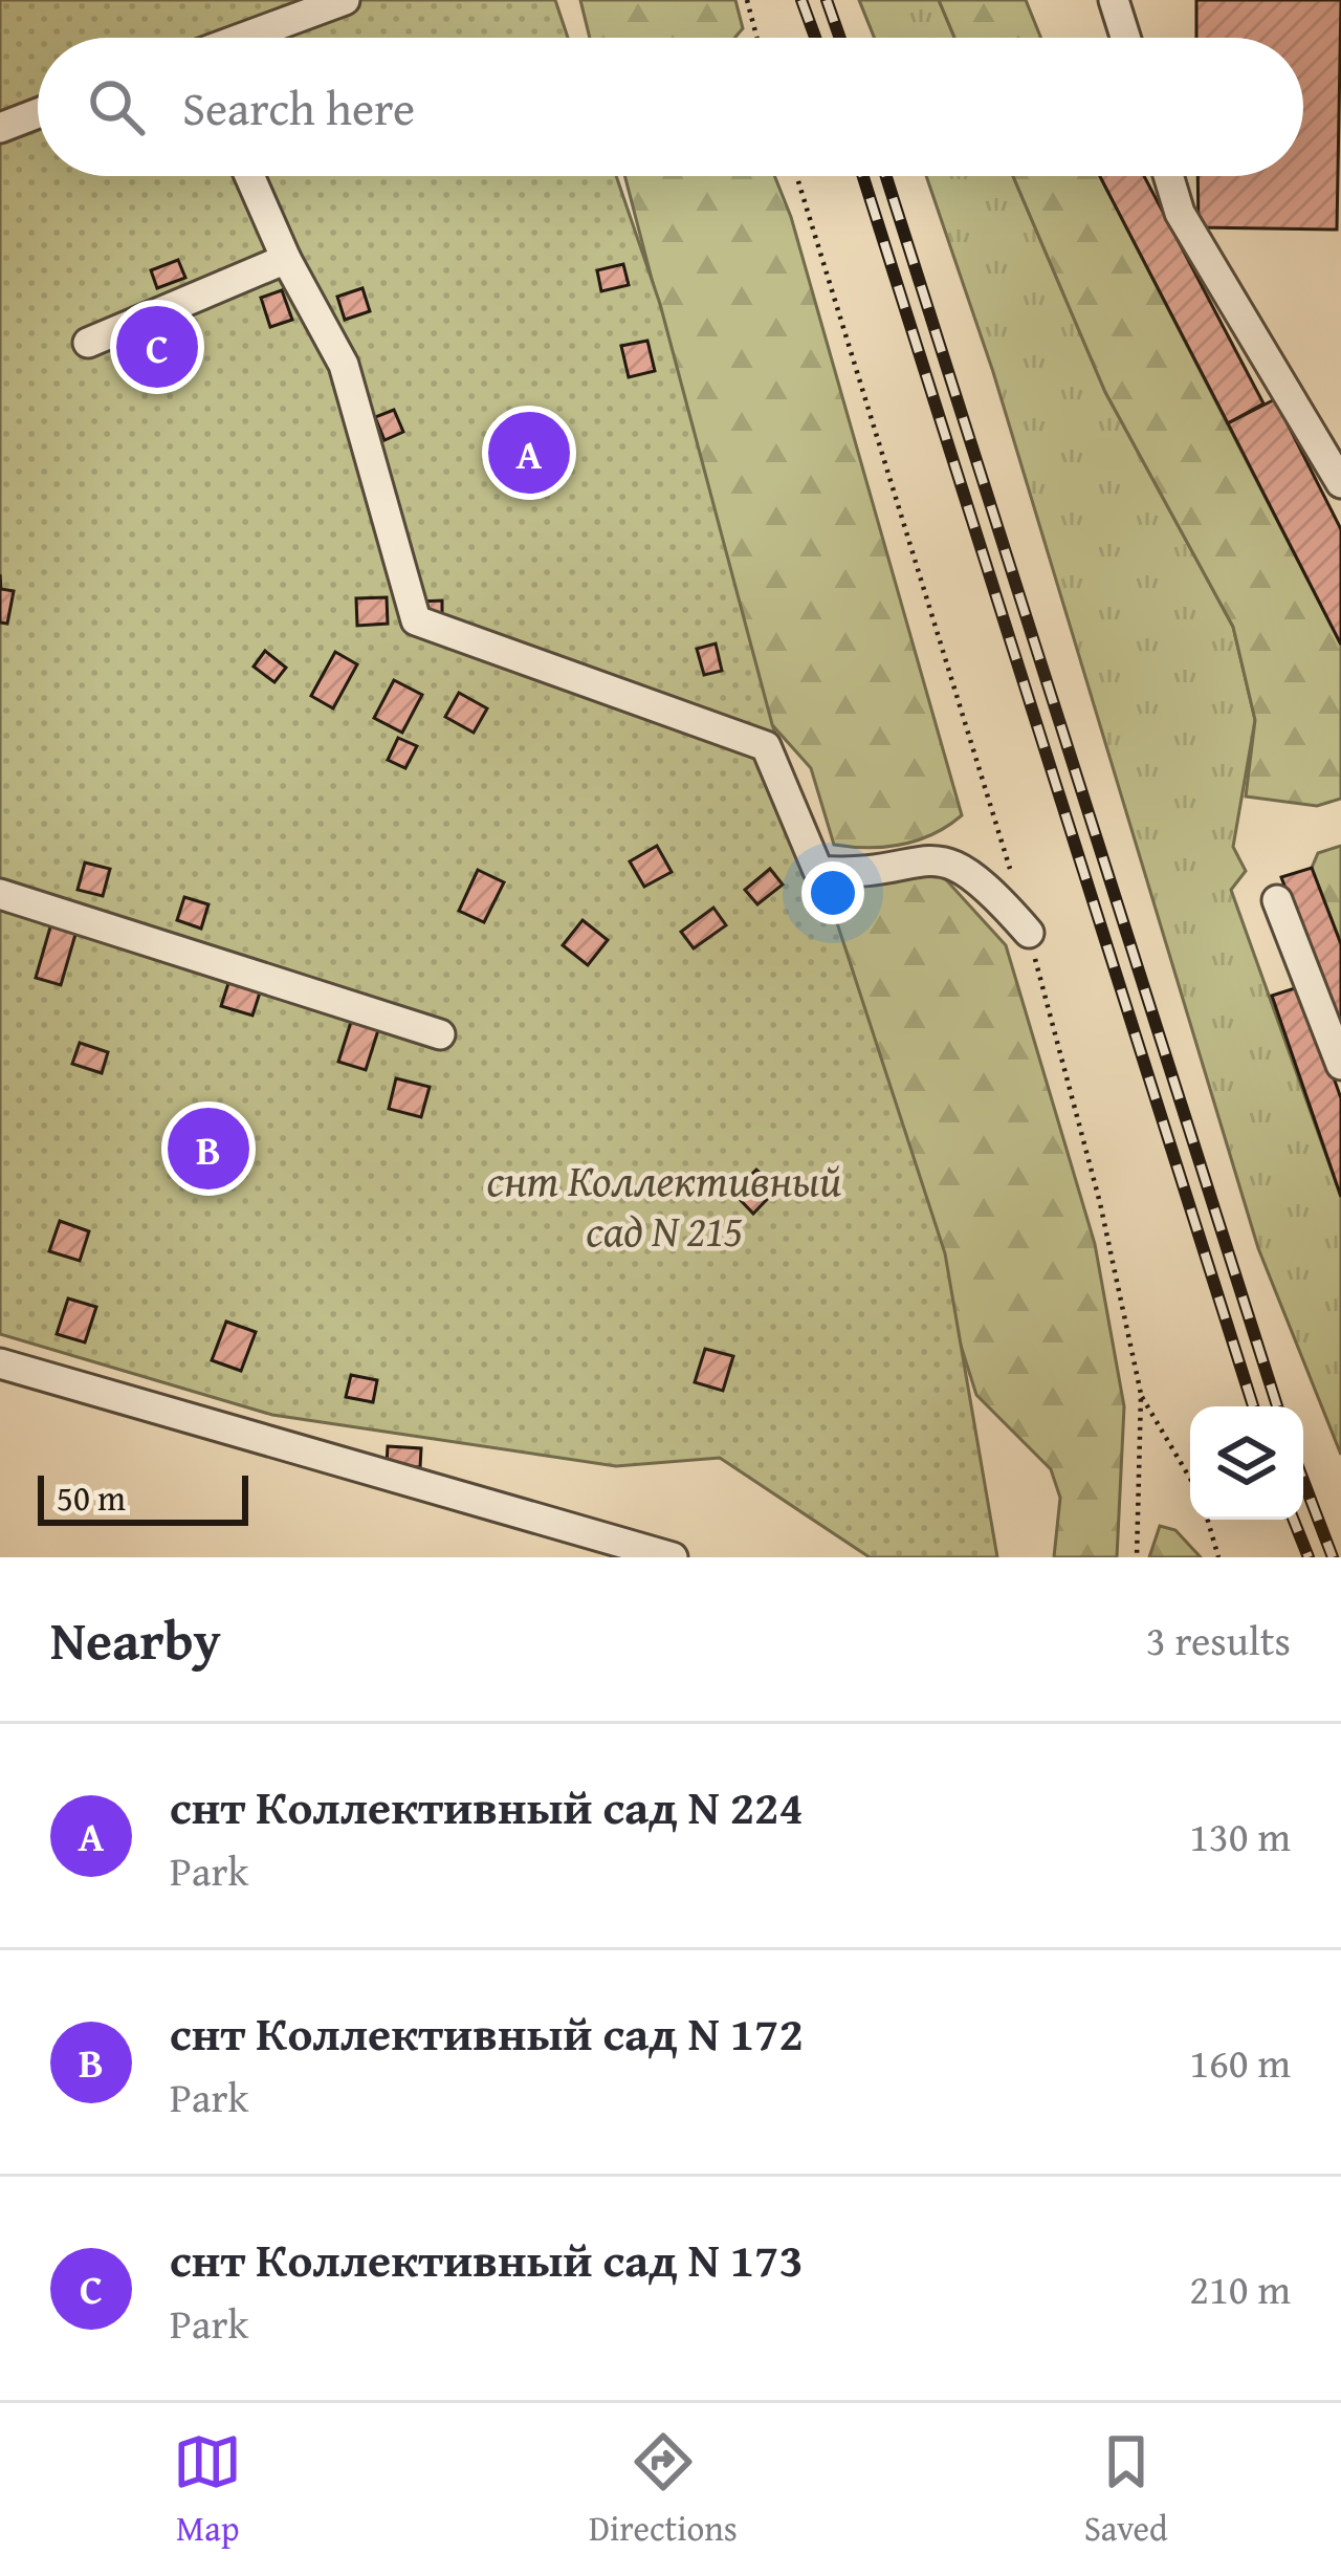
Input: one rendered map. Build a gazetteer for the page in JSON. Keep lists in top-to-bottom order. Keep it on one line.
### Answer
{"parks":["снт Коллективный сад N 215"],"scale_bar":"50 m","page":{"search":"Search here","pins":["C","A","B"],"scale":"50 m","heading":["Nearby","3 results"],"list":[{"mark":"A","name":"снт Коллективный сад N 224","note":"Park","value":"130 m"},{"mark":"B","name":"снт Коллективный сад N 172","note":"Park","value":"160 m"},{"mark":"C","name":"снт Коллективный сад N 173","note":"Park","value":"210 m"}],"nav":["Map","Directions","Saved"]}}
